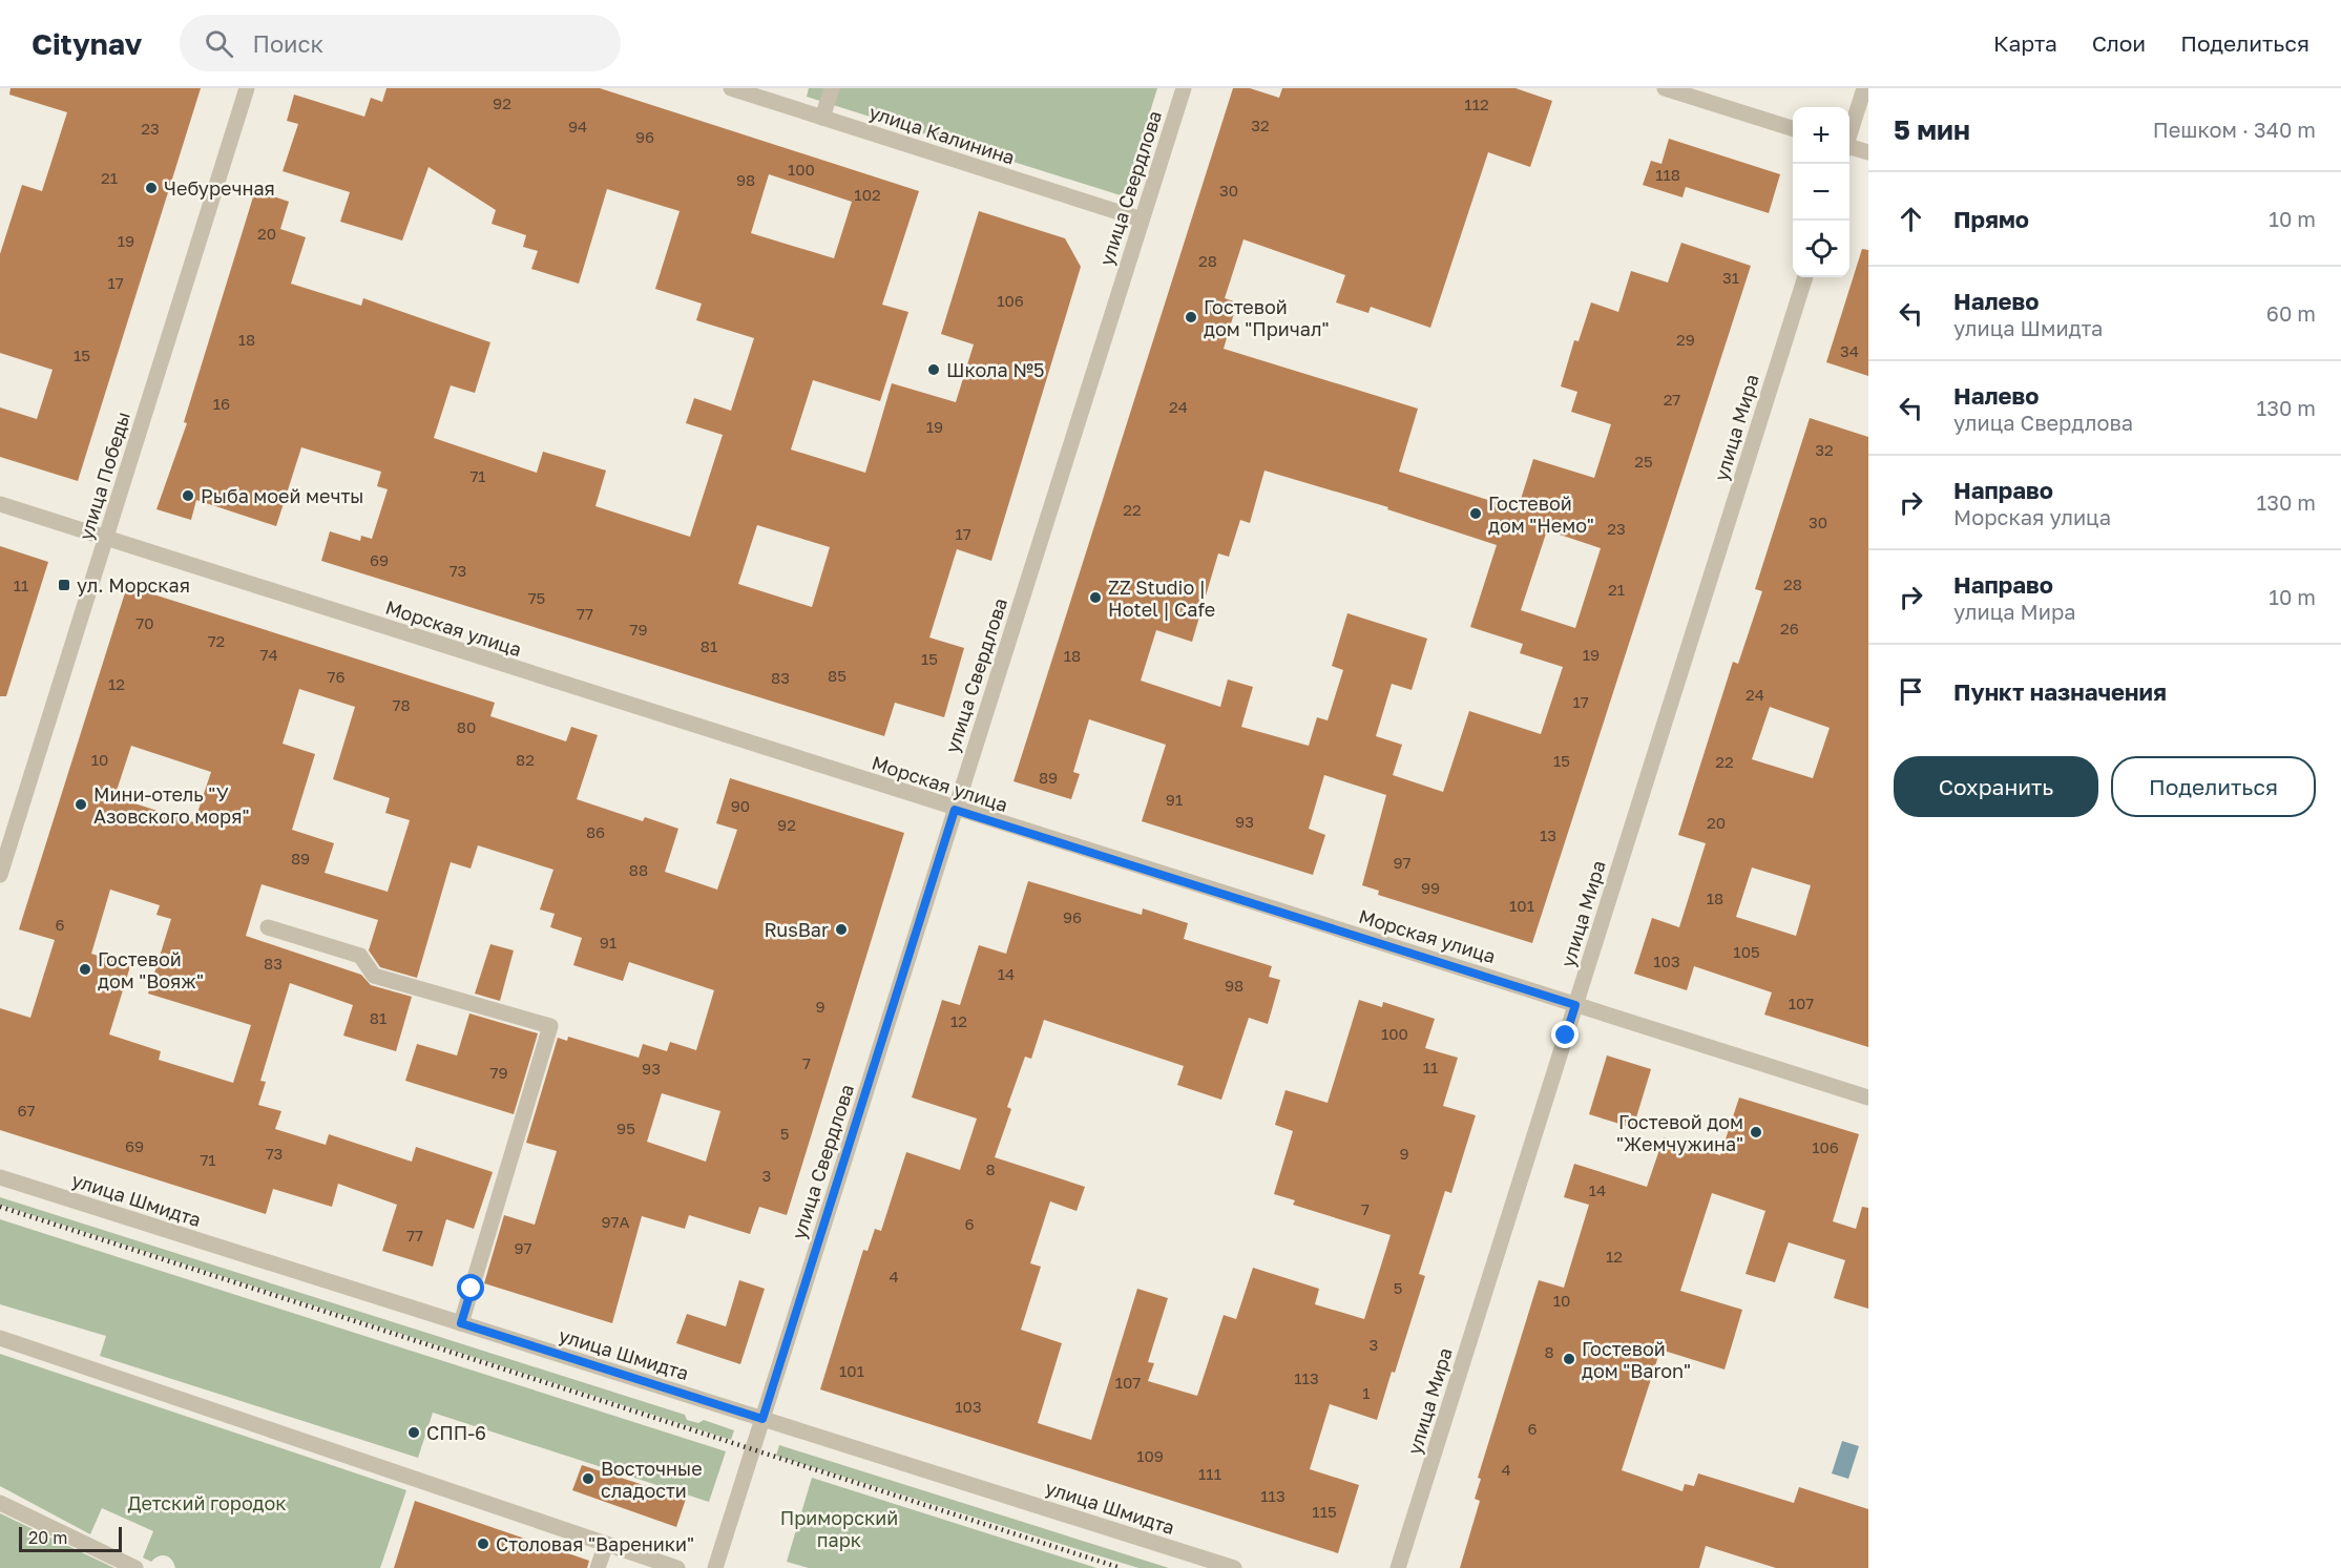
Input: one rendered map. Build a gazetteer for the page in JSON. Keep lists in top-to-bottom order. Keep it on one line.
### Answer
{"streets":{"street":["улица Калинина","улица Свердлова","улица Мира","улица Победы","Морская улица","улица Шмидта"]},"crossings":[["улица Калинина","улица Свердлова"],["улица Свердлова","Морская улица"],["улица Свердлова","улица Шмидта"],["улица Мира","Морская улица"],["улица Победы","Морская улица"]],"parks":["Детский городок","Приморский парк"],"places":{"other":["Чебуречная","Гостевой дом \"Причал\"","Школа №5","Рыба моей мечты","Гостевой дом \"Немо\"","ZZ Studio | Hotel | Cafe","Мини-отель \"У Азовского моря\"","RusBar","Гостевой дом \"Вояж\"","Гостевой дом \"Жемчужина\"","Гостевой дом \"Baron\"","СПП-6","Восточные сладости","Столовая \"Вареники\""],"transit":["ул. Морская"]},"house_numbers":["92","112","32","94","23","96","100","118","21","98","30","102","20","19","28","31","17","106","18","29","34","15","27","16","24","19","32","25","71","22","30","23","17","69","73","28","11","21","75","77","70","26","79","72","81","74","19","18","15","85","76","83","12","24","17","78","80","10","82","15","22","89","91","90","93","20","92","86","13","89","97","88","99","18","101","96","6","91","105","103","83","14","98","107","9","81","12","100","7","11","93","79","67","95","5","69","106","73","9","71","8","3","14","7","97А","6","77","97","12","4","5","10","3","8","101","113","107","1","103","6","109","4","111","113","115"],"scale_bar":"20 m","page":{"header":"Citynav","search":"Поиск","nav":["Карта","Слои","Поделиться"],"heading":["5 мин","Пешком · 340 m"],"map_buttons":["+","−"],"list":[["Прямо","10 m"],["Налево","улица Шмидта","60 m"],["Налево","улица Свердлова","130 m"],["Направо","Морская улица","130 m"],["Направо","улица Мира","10 m"],"Пункт назначения"],"buttons":["Сохранить","Поделиться"],"scale":"20 m"}}
